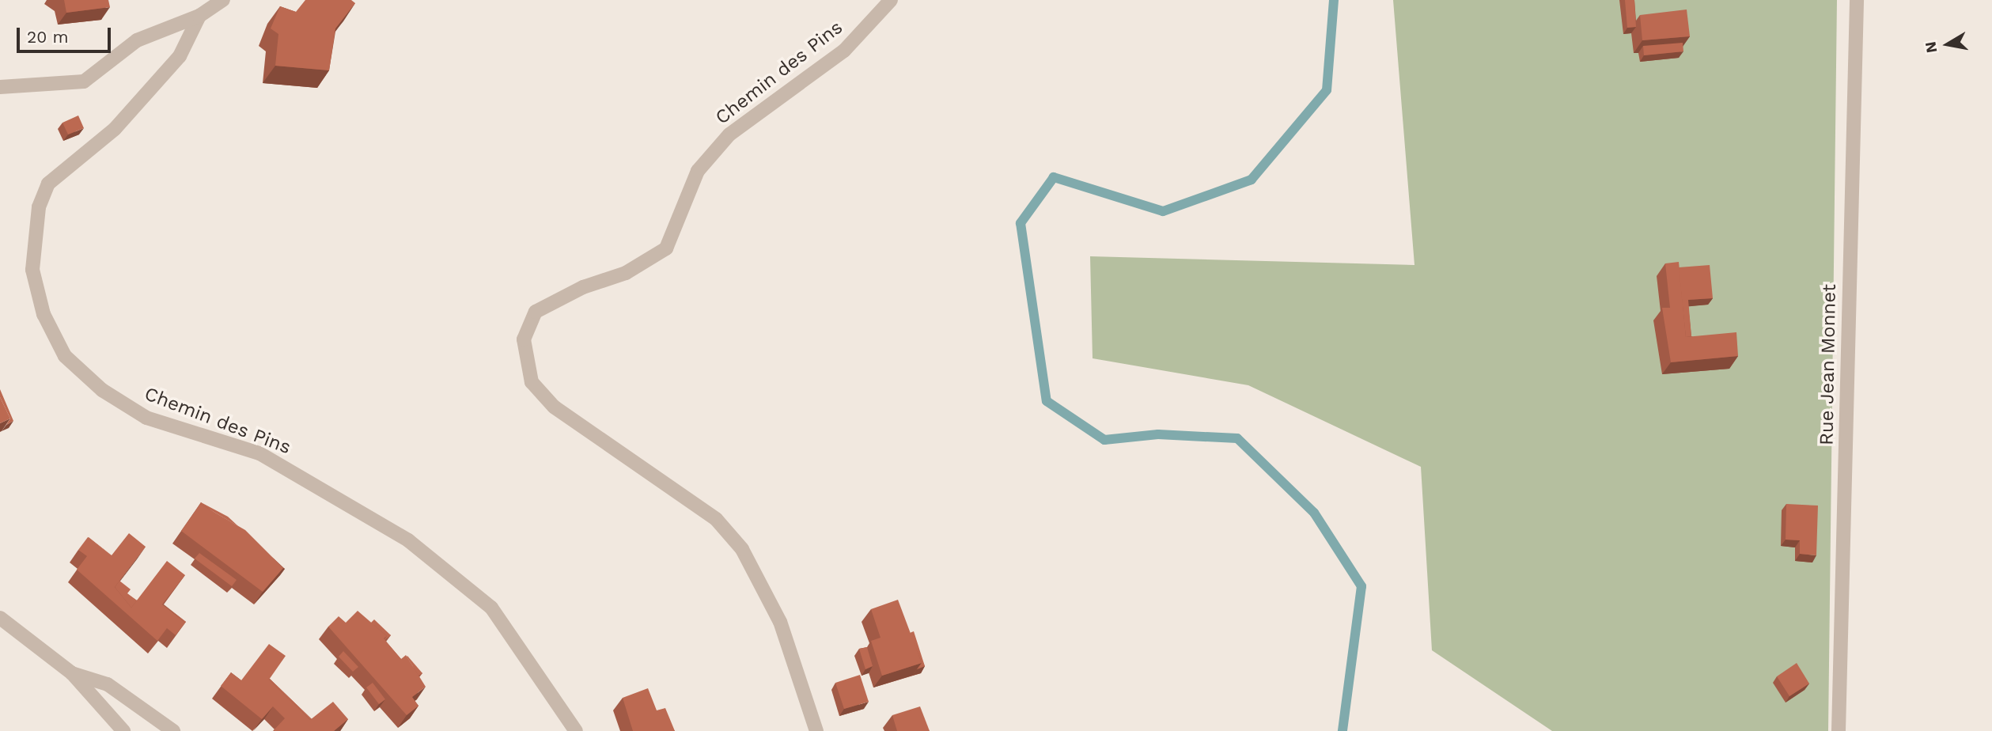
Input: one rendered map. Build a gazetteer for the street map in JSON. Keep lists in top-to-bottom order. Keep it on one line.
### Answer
{"streets":{"street":["Chemin des Pins","Rue Jean Monnet"]},"scale_bar":"20 m","north":"left"}
